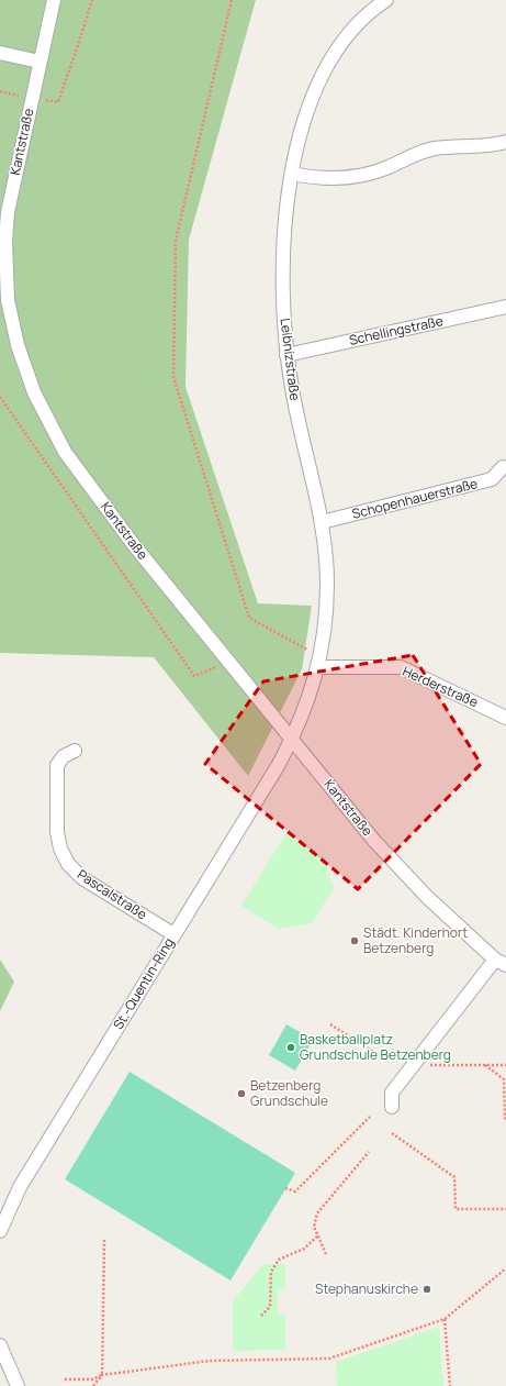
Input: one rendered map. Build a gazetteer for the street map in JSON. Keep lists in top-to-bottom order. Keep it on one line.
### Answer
{"streets":{"street":["Kantstraße","Schellingstraße","Leibnizstraße","Schopenhauerstraße","Herderstraße","Pascalstraße","St.-Quentin-Ring"]},"crossings":[["Kantstraße","Leibnizstraße"],["Kantstraße","St.-Quentin-Ring"],["Schellingstraße","Leibnizstraße"],["Leibnizstraße","Schopenhauerstraße"],["Leibnizstraße","Herderstraße"],["Leibnizstraße","St.-Quentin-Ring"],["Pascalstraße","St.-Quentin-Ring"]],"places":["Städt. Kinderhort Betzenberg","Basketballplatz Grundschule Betzenberg","Betzenberg Grundschule","Stephanuskirche"]}
